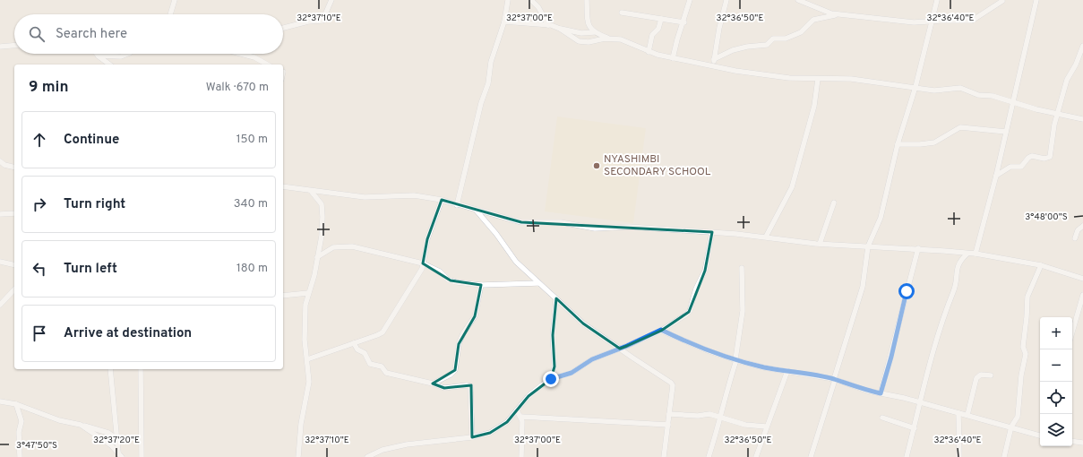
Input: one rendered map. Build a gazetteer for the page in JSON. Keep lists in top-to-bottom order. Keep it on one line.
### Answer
{"places":["NYASHIMBI SECONDARY SCHOOL"],"page":{"search":"Search here","heading":["9 min","Walk · 670 m"],"list":[["Continue","150 m"],["Turn right","340 m"],["Turn left","180 m"],"Arrive at destination"],"map_buttons":["+","−"]},"coordinates":["32°37'10\"E","32°37'00\"E","32°36'50\"E","32°36'40\"E","3°48'00\"S","32°37'20\"E","3°47'50\"S"]}
